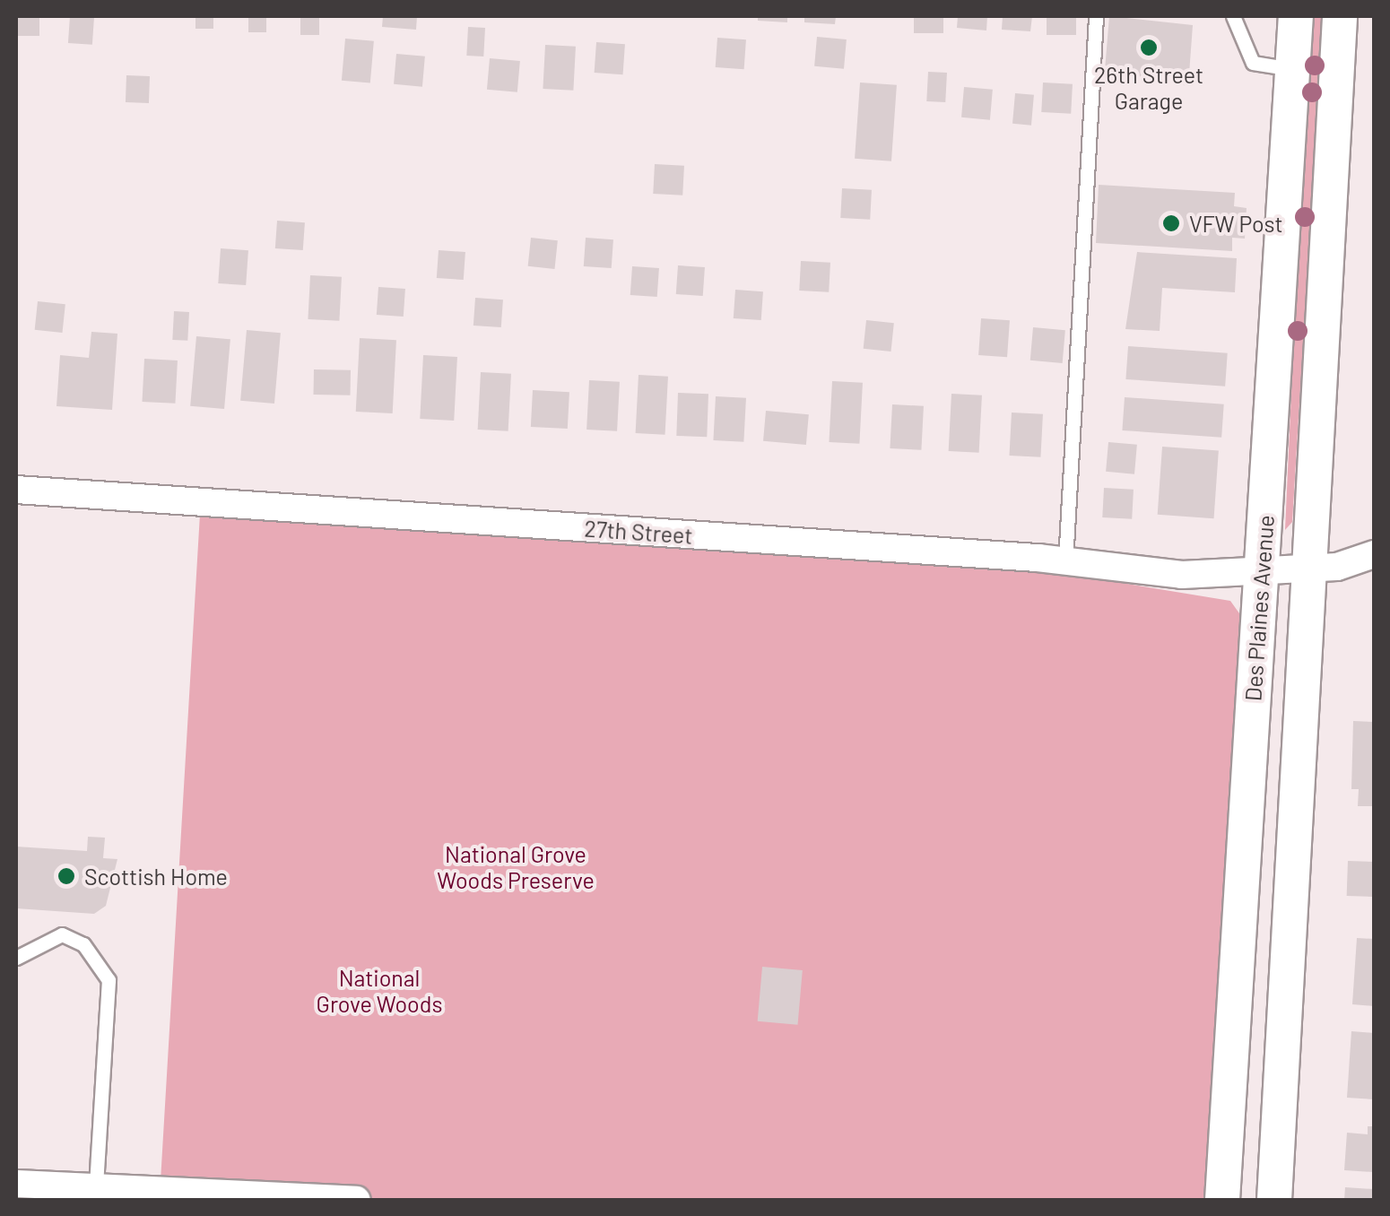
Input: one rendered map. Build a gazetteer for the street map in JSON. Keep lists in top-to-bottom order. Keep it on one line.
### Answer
{"streets":{"street":["27th Street","Des Plaines Avenue"]},"crossings":[["27th Street","Des Plaines Avenue"]],"parks":["National Grove Woods Preserve","National Grove Woods"],"places":["26th Street Garage","VFW Post","Scottish Home"]}
